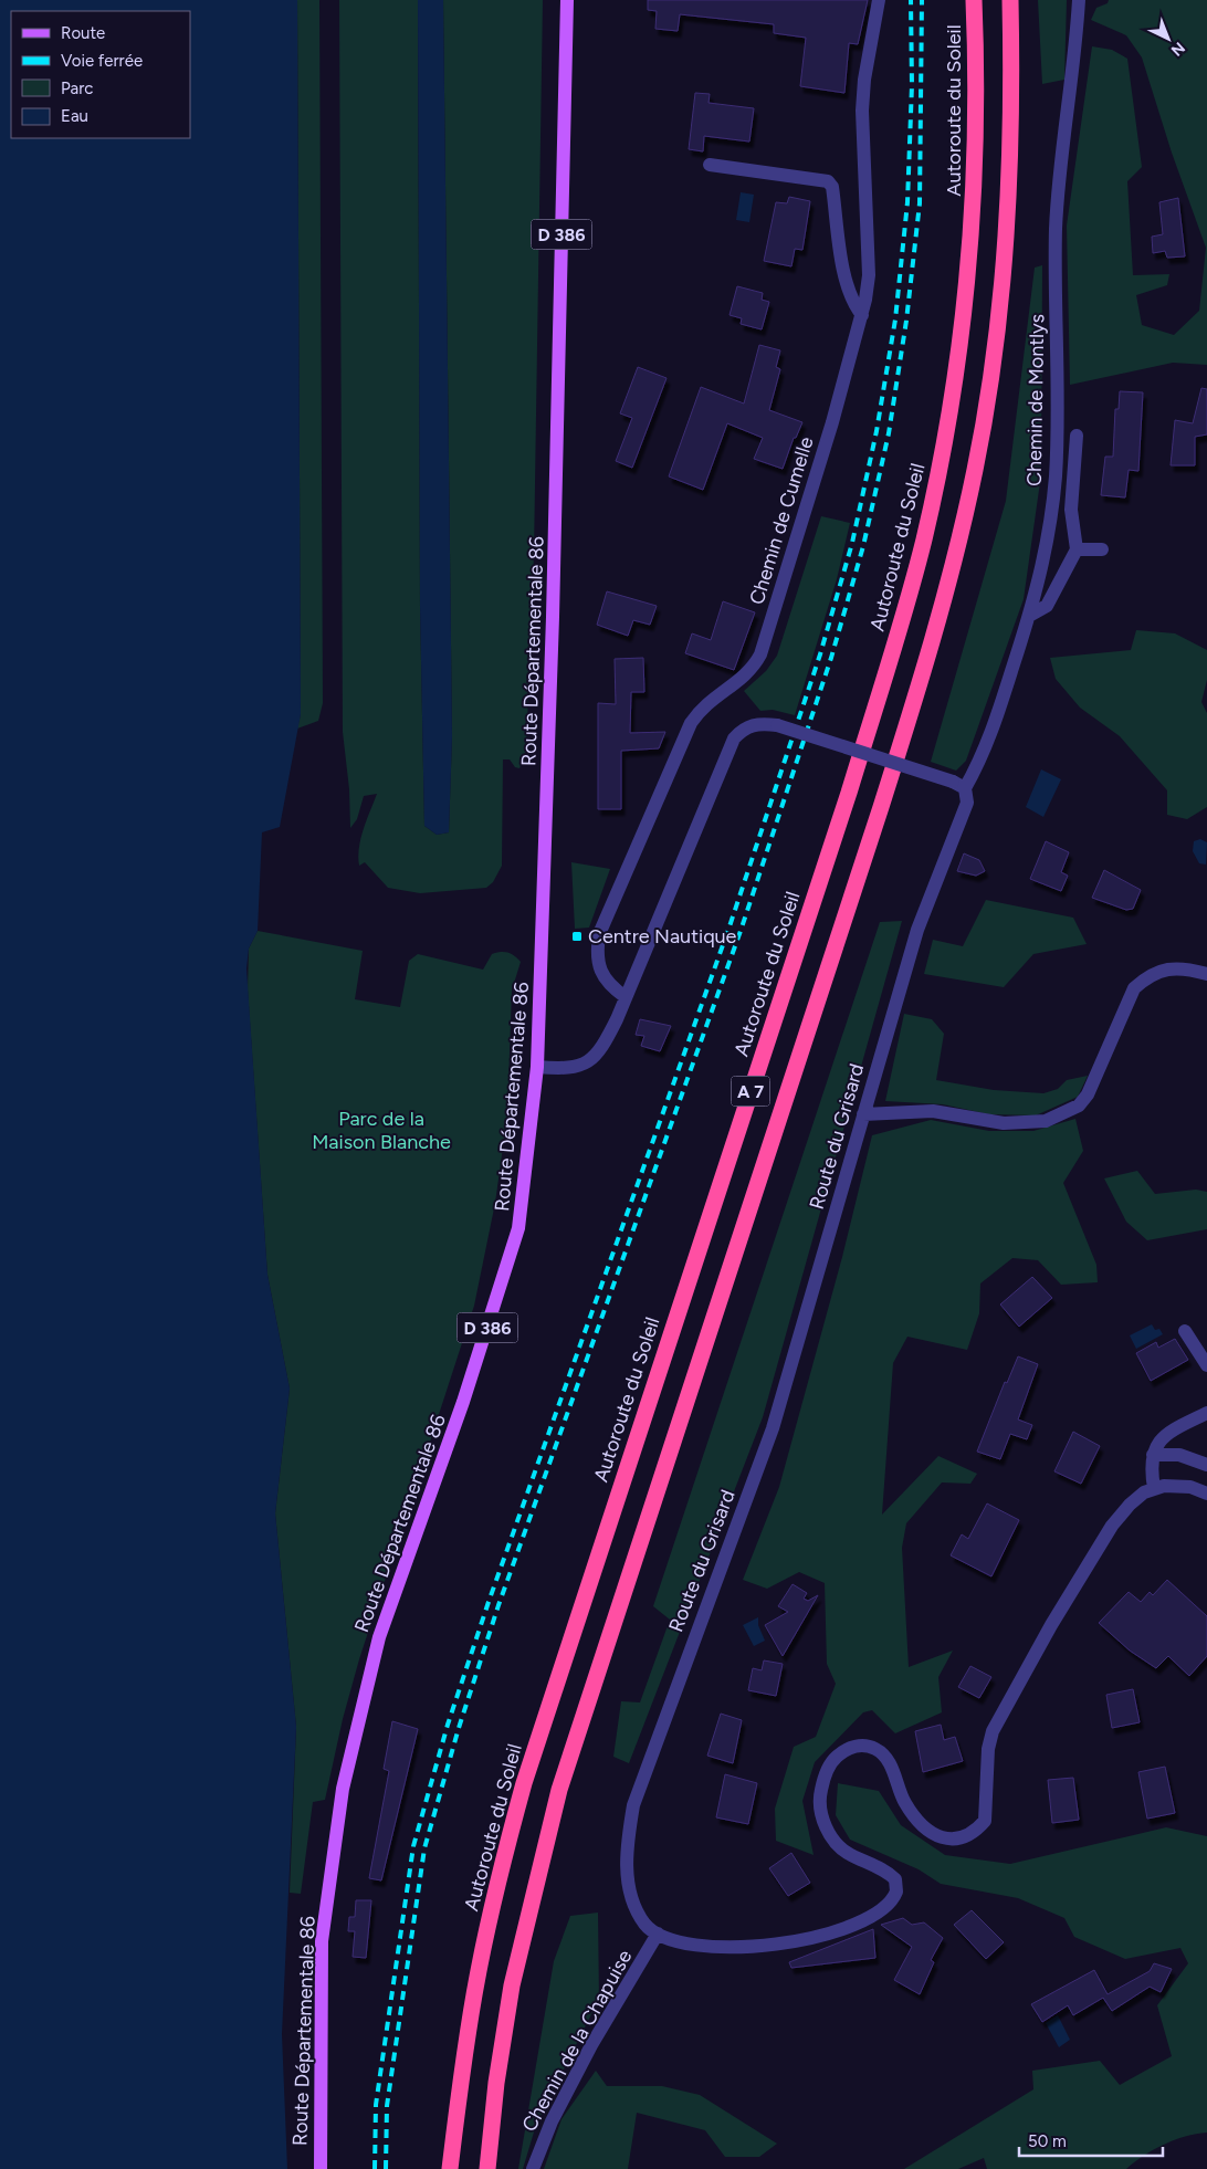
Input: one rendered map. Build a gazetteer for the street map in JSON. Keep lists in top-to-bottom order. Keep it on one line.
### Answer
{"streets":{"highway":["Autoroute du Soleil","A 7"],"main road":["D 386","Route Départementale 86"],"street":["Chemin de Montlys","Chemin de Cumelle","Route du Grisard","Chemin de la Chapuise"]},"crossings":[["Chemin de Montlys","Route du Grisard"],["Route du Grisard","Chemin de la Chapuise"]],"parks":["Parc de la Maison Blanche"],"places":{"transit":["Centre Nautique"]},"legend":["Route","Voie ferrée","Parc","Eau"],"scale_bar":"50 m","north":"bottom right"}
